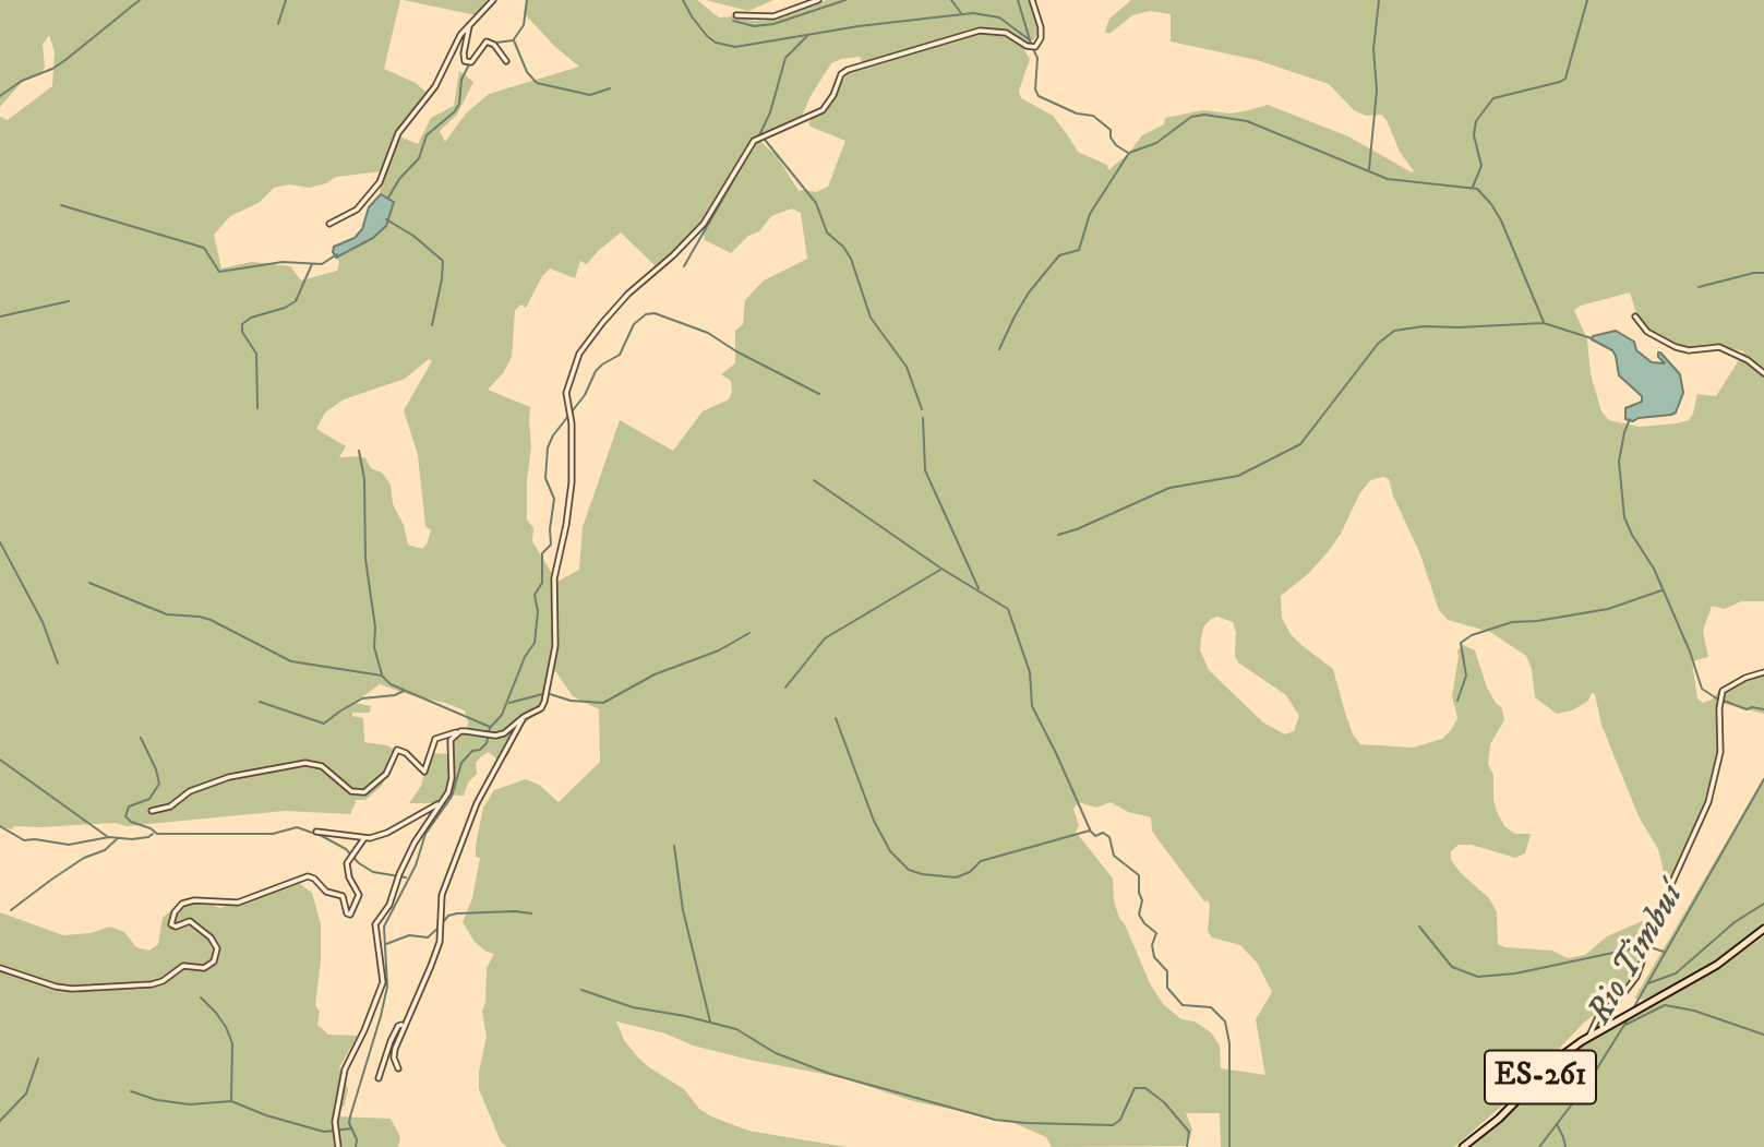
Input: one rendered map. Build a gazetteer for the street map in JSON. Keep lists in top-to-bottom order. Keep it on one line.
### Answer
{"streets":{"main road":["ES-261"]},"water":["Rio Timbuí"]}
